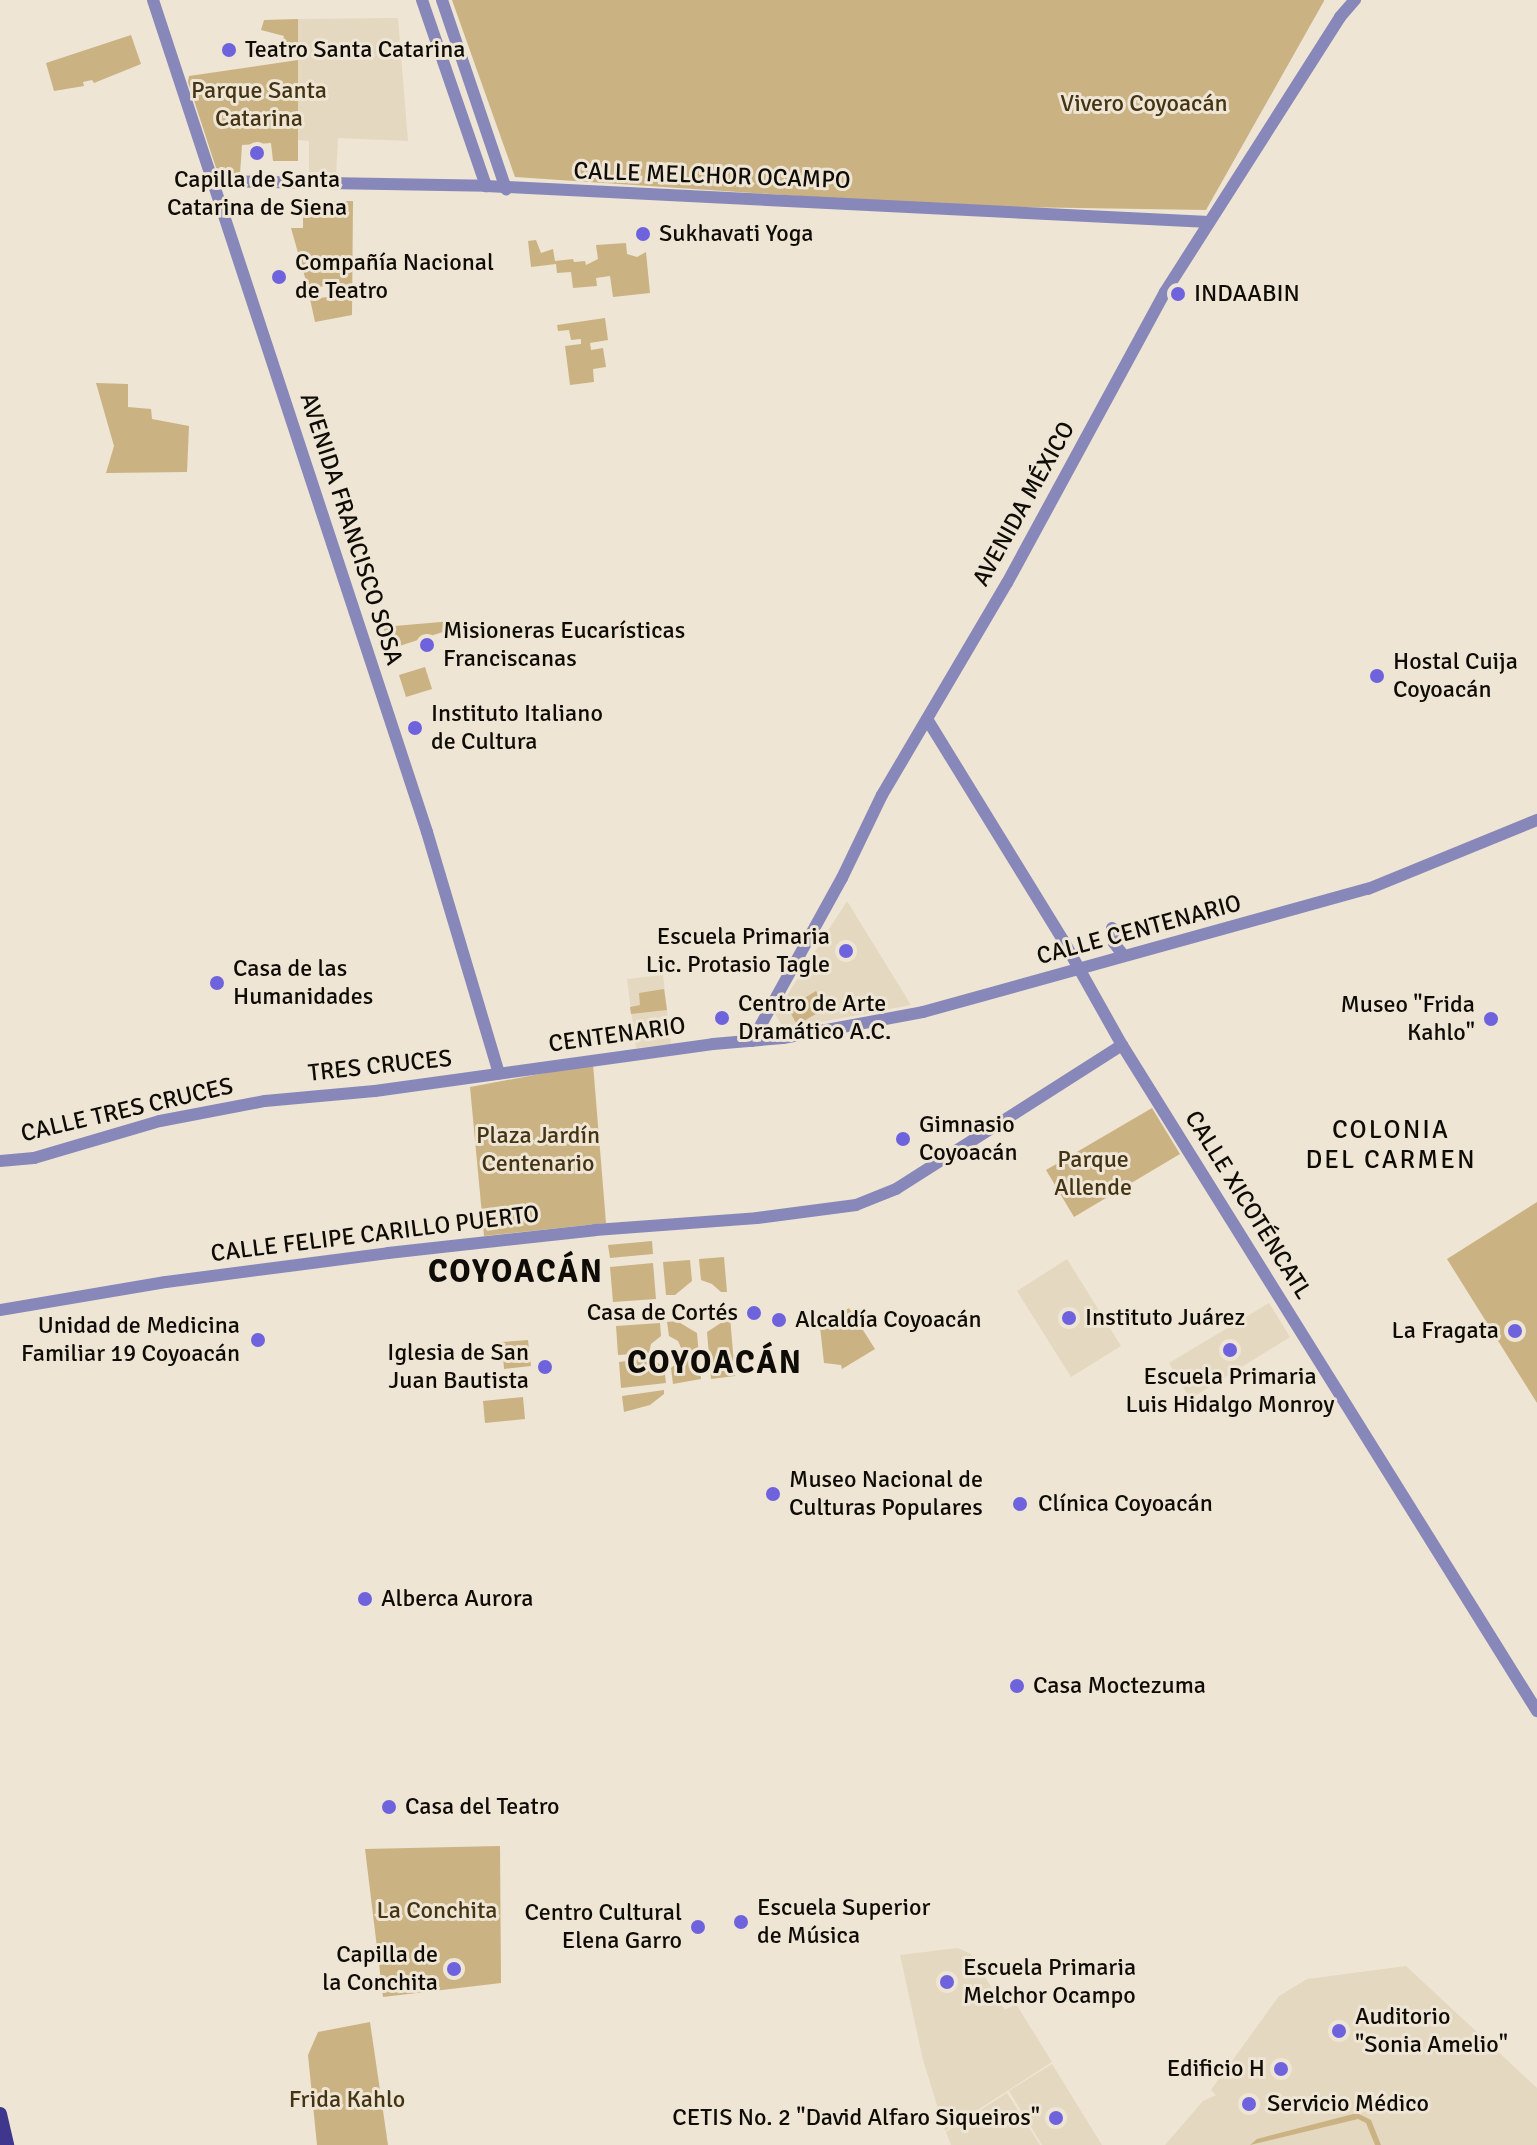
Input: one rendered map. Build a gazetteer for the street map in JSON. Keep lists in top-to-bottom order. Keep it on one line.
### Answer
{"streets":{"street":["CALLE MELCHOR OCAMPO","AVENIDA MÉXICO","AVENIDA FRANCISCO SOSA","CALLE CENTENARIO","CENTENARIO","TRES CRUCES","CALLE TRES CRUCES","CALLE XICOTÉNCATL","CALLE FELIPE CARILLO PUERTO"]},"crossings":[["CALLE MELCHOR OCAMPO","AVENIDA MÉXICO"],["CALLE MELCHOR OCAMPO","AVENIDA FRANCISCO SOSA"],["AVENIDA MÉXICO","CALLE CENTENARIO"],["AVENIDA MÉXICO","CENTENARIO"],["AVENIDA MÉXICO","CALLE XICOTÉNCATL"],["AVENIDA FRANCISCO SOSA","CENTENARIO"],["AVENIDA FRANCISCO SOSA","TRES CRUCES"],["CALLE CENTENARIO","CENTENARIO"],["CALLE CENTENARIO","CALLE XICOTÉNCATL"],["CENTENARIO","TRES CRUCES"],["TRES CRUCES","CALLE TRES CRUCES"],["CALLE XICOTÉNCATL","CALLE FELIPE CARILLO PUERTO"]],"districts":["COLONIA DEL CARMEN","COYOACÁN","COYOACÁN"],"parks":["Parque Santa Catarina","Vivero Coyoacán","Plaza Jardín Centenario","Parque Allende","La Conchita","Frida Kahlo"],"places":["Teatro Santa Catarina","Capilla de Santa Catarina de Siena","Sukhavati Yoga","Compañía Nacional de Teatro","INDAABIN","Misioneras Eucarísticas Franciscanas","Hostal Cuija Coyoacán","Instituto Italiano de Cultura","Escuela Primaria Lic. Protasio Tagle","Casa de las Humanidades","Centro de Arte Dramático A.C.","Museo \"Frida Kahlo\"","Gimnasio Coyoacán","Casa de Cortés","Instituto Juárez","Alcaldía Coyoacán","La Fragata","Unidad de Medicina Familiar 19 Coyoacán","Escuela Primaria Luis Hidalgo Monroy","Iglesia de San Juan Bautista","Museo Nacional de Culturas Populares","Clínica Coyoacán","Alberca Aurora","Casa Moctezuma","Casa del Teatro","Escuela Superior de Música","Centro Cultural Elena Garro","Capilla de la Conchita","Escuela Primaria Melchor Ocampo","Auditorio \"Sonia Amelio\"","Edificio H","Servicio Médico","CETIS No. 2 \"David Alfaro Siqueiros\""]}
